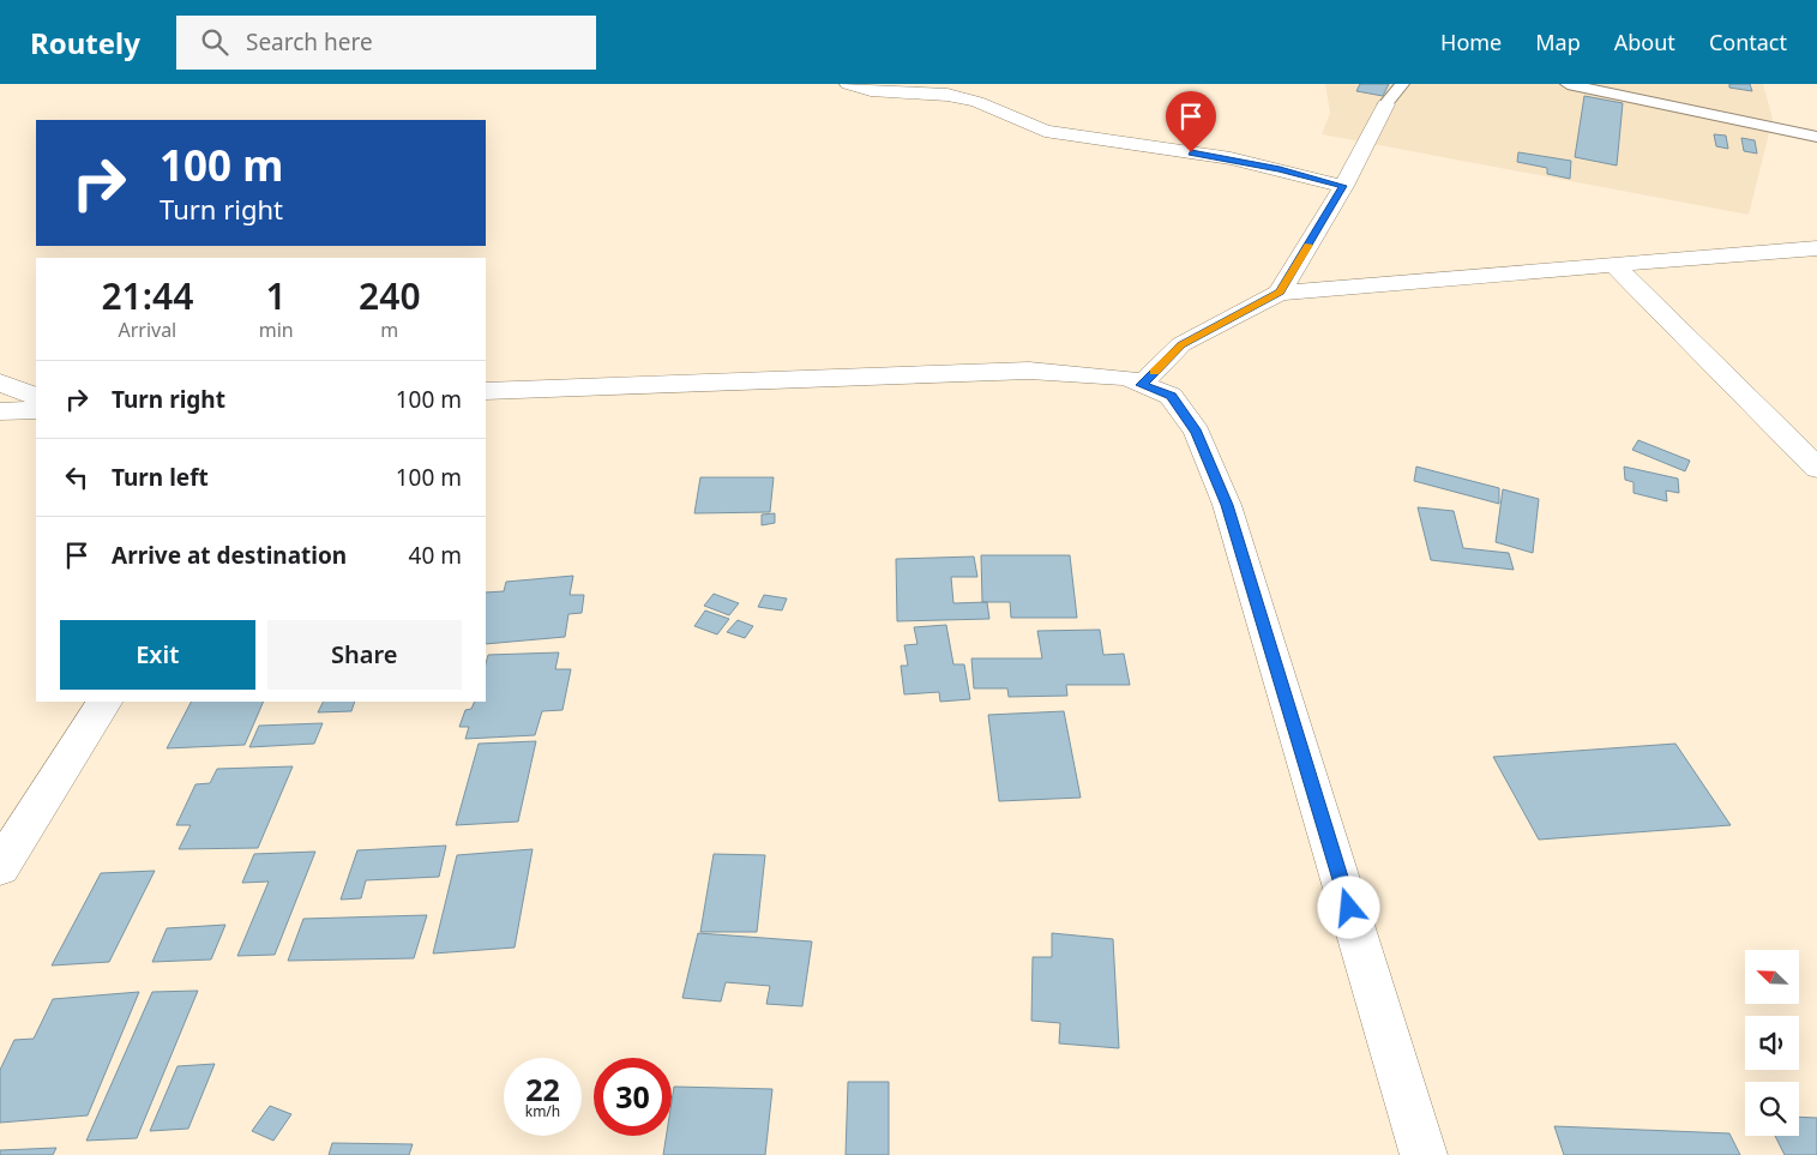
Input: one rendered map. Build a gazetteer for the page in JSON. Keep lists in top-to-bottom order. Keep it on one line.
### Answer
{"north":"top left","page":{"header":"Routely","search":"Search here","nav":["Home","Map","About","Contact"],"turn":["100 m","Turn right"],"eta":["21:44","Arrival","1","min","240","m"],"list":[{"name":"Turn right","value":"100 m"},{"name":"Turn left","value":"100 m"},{"name":"Arrive at destination","value":"40 m"}],"buttons":["Exit","Share"],"speed":"22 km/h","limit":"30"}}
